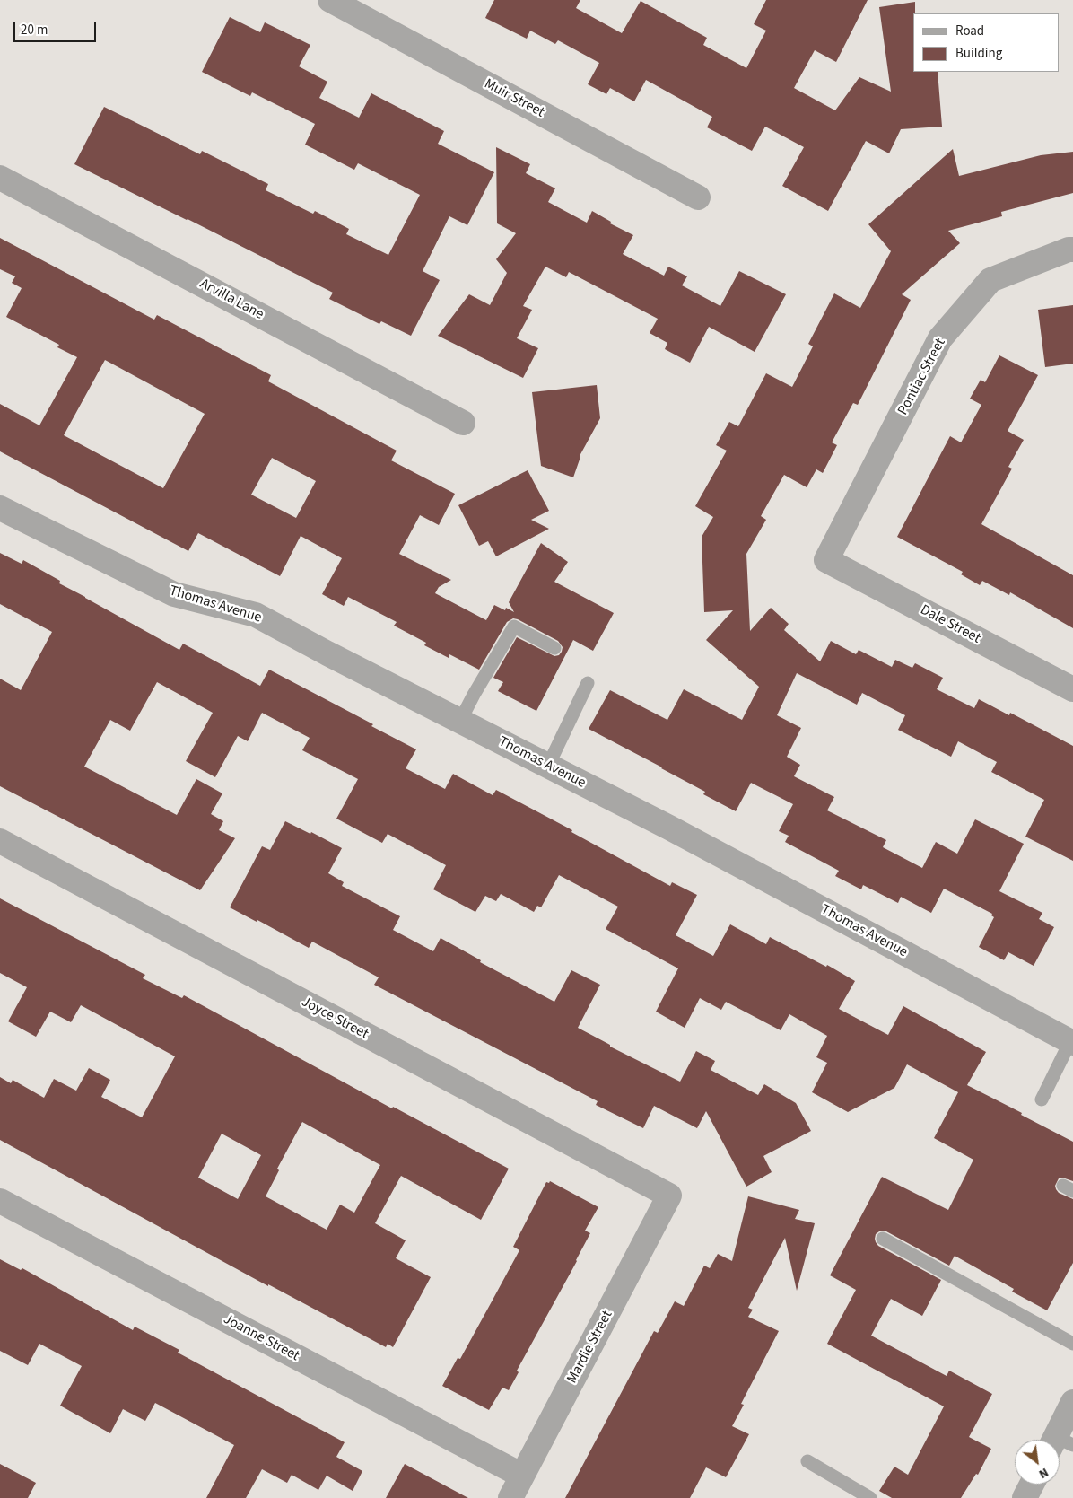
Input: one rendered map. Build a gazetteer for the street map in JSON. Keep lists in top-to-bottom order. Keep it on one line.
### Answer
{"streets":{"street":["Muir Street","Arvilla Lane","Pontiac Street","Thomas Avenue","Dale Street","Joyce Street","Joanne Street","Mardie Street"]},"crossings":[["Pontiac Street","Dale Street"],["Joyce Street","Mardie Street"],["Joanne Street","Mardie Street"]],"legend":["Road","Building"],"scale_bar":"20 m","north":"bottom right"}
